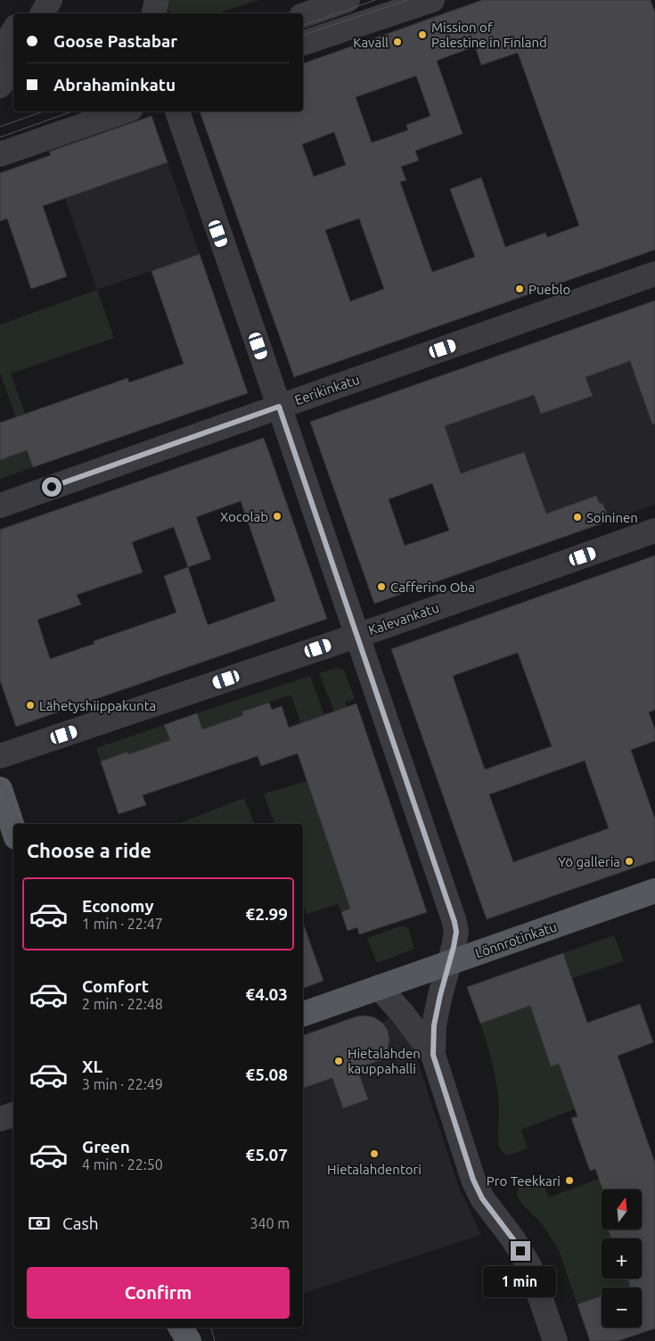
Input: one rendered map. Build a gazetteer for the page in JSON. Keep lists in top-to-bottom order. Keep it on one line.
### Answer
{"streets":{"main road":["Lönnrotinkatu"],"street":["Eerikinkatu","Kalevankatu"]},"places":["Mission of Palestine in Finland","Kavall","Pueblo","Xocolab","Soininen","Cafferino Oba","Lähetyshiippakunta","Yö galleria","Hietalahden kauppahalli","Hietalahdentori","Pro Teekkari"],"north":"top","page":{"banner":["Goose Pastabar","Abrahaminkatu"],"heading":"Choose a ride","list":[{"name":"Economy","note":"1 min · 22:47","value":"€2.99"},{"name":"Comfort","note":"2 min · 22:48","value":"€4.03"},{"name":"XL","note":"3 min · 22:49","value":"€5.08"},{"name":"Green","note":"4 min · 22:50","value":"€5.07"}],"map_buttons":["+","−"],"pay":["Cash","340 m"],"buttons":"Confirm","bubble":"1 min"}}
